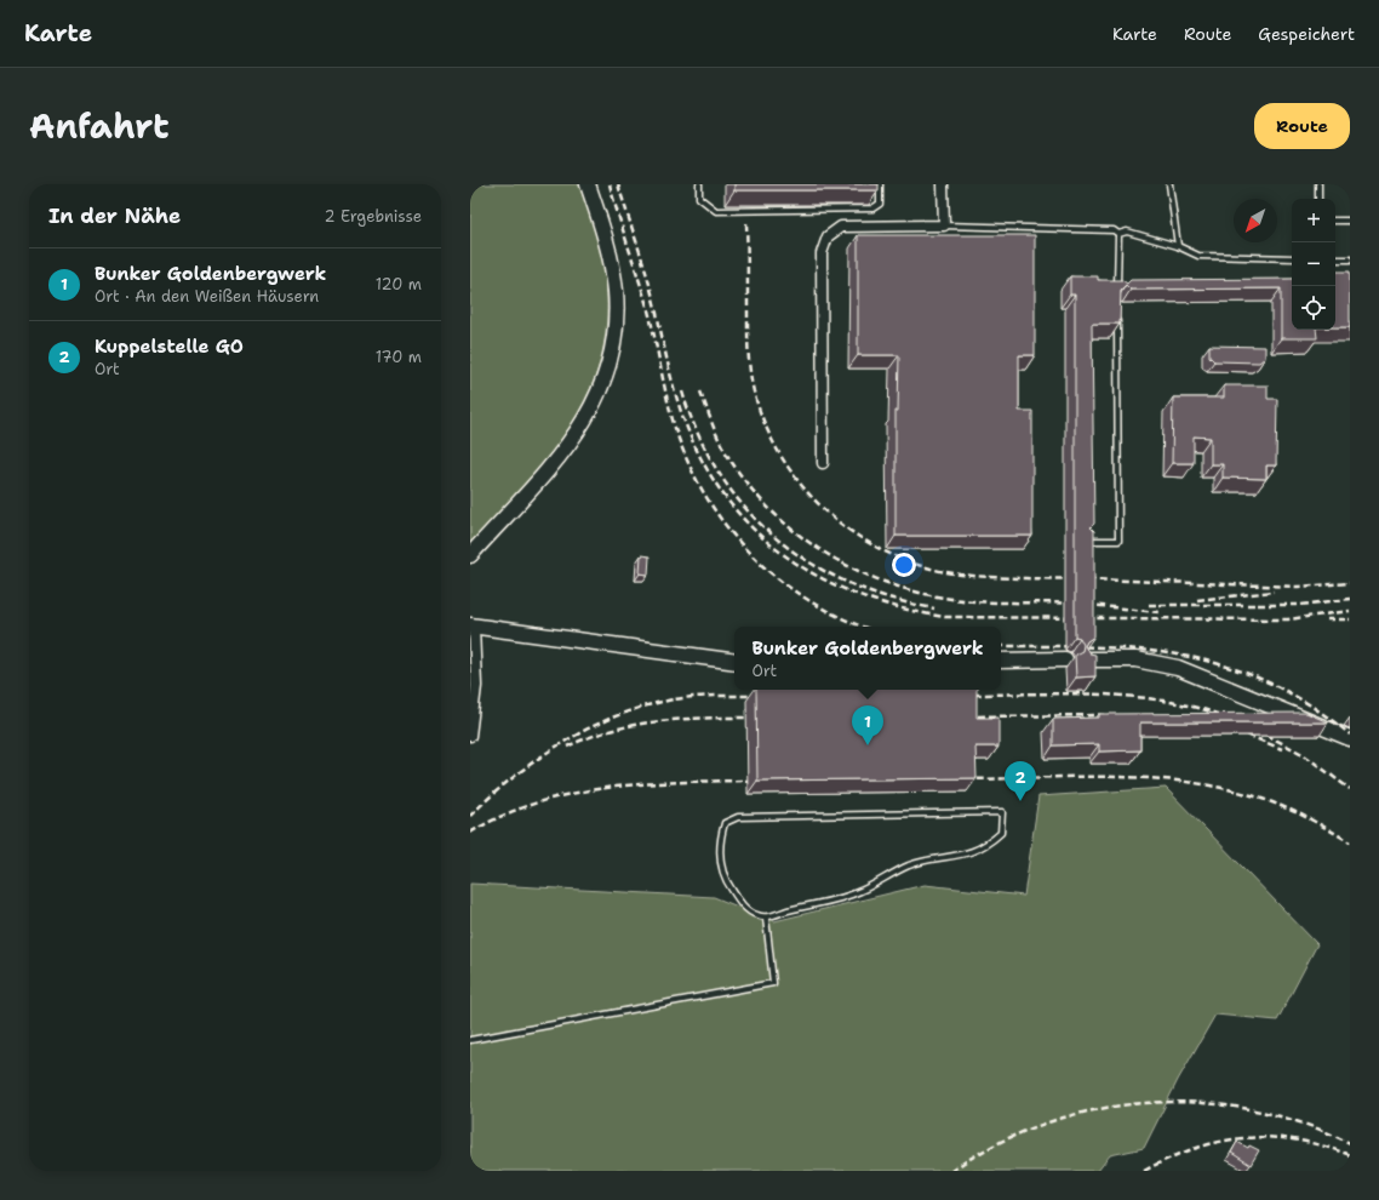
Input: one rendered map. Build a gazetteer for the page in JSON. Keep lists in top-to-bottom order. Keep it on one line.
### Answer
{"north":"bottom left","page":{"header":"Karte","nav":["Karte","Route","Gespeichert"],"title":"Anfahrt","buttons":"Route","heading":["In der Nähe","2 Ergebnisse"],"map_buttons":["+","−"],"list":[{"mark":"1","name":"Bunker Goldenbergwerk","note":"Ort · An den Weißen Häusern","value":"120 m"},{"mark":"2","name":"Kuppelstelle GO","note":"Ort","value":"170 m"}],"popup":["Bunker Goldenbergwerk","Ort"],"pins":["1","2"]}}
